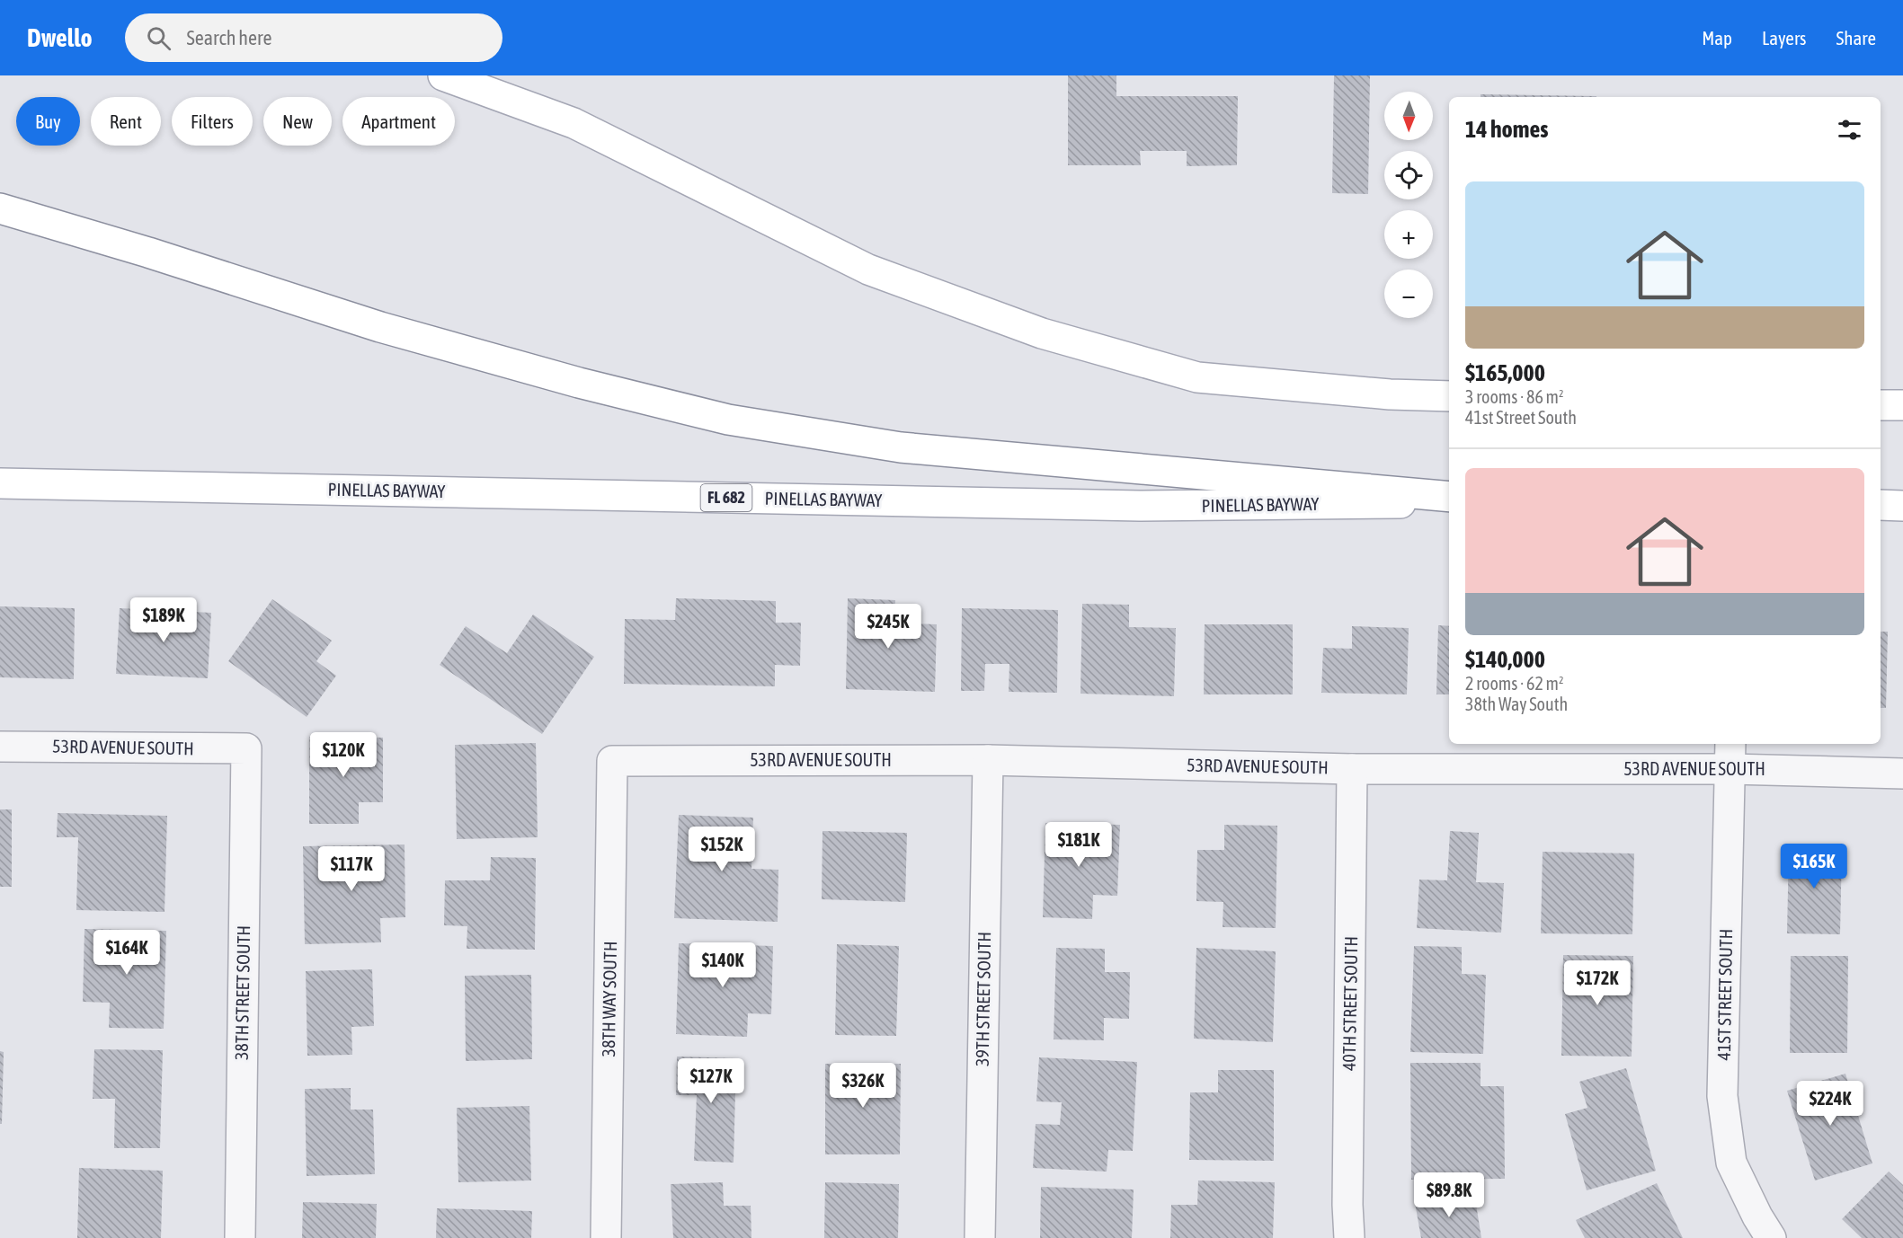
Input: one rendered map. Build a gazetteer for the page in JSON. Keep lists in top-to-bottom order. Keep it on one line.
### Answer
{"streets":{"main road":["PINELLAS BAYWAY","FL 682"],"street":["53RD AVENUE SOUTH","38TH STREET SOUTH","41ST STREET SOUTH","38TH WAY SOUTH","39TH STREET SOUTH","40TH STREET SOUTH"]},"crossings":[["53RD AVENUE SOUTH","38TH STREET SOUTH"],["53RD AVENUE SOUTH","41ST STREET SOUTH"],["53RD AVENUE SOUTH","38TH WAY SOUTH"],["53RD AVENUE SOUTH","39TH STREET SOUTH"],["53RD AVENUE SOUTH","40TH STREET SOUTH"]],"north":"bottom","page":{"header":"Dwello","search":"Search here","nav":["Map","Layers","Share"],"map_buttons":["+","−"],"chip":["Buy","Rent","Filters","New","Apartment"],"heading":"14 homes","list":[{"name":"$165,000","note":"3 rooms · 86 m² · 41st Street South"},{"name":"$140,000","note":"2 rooms · 62 m² · 38th Way South"}],"price":["$189K","$245K","$120K","$181K","$152K","$165K","$117K","$164K","$140K","$172K","$127K","$326K","$224K","$89.8K"]}}
